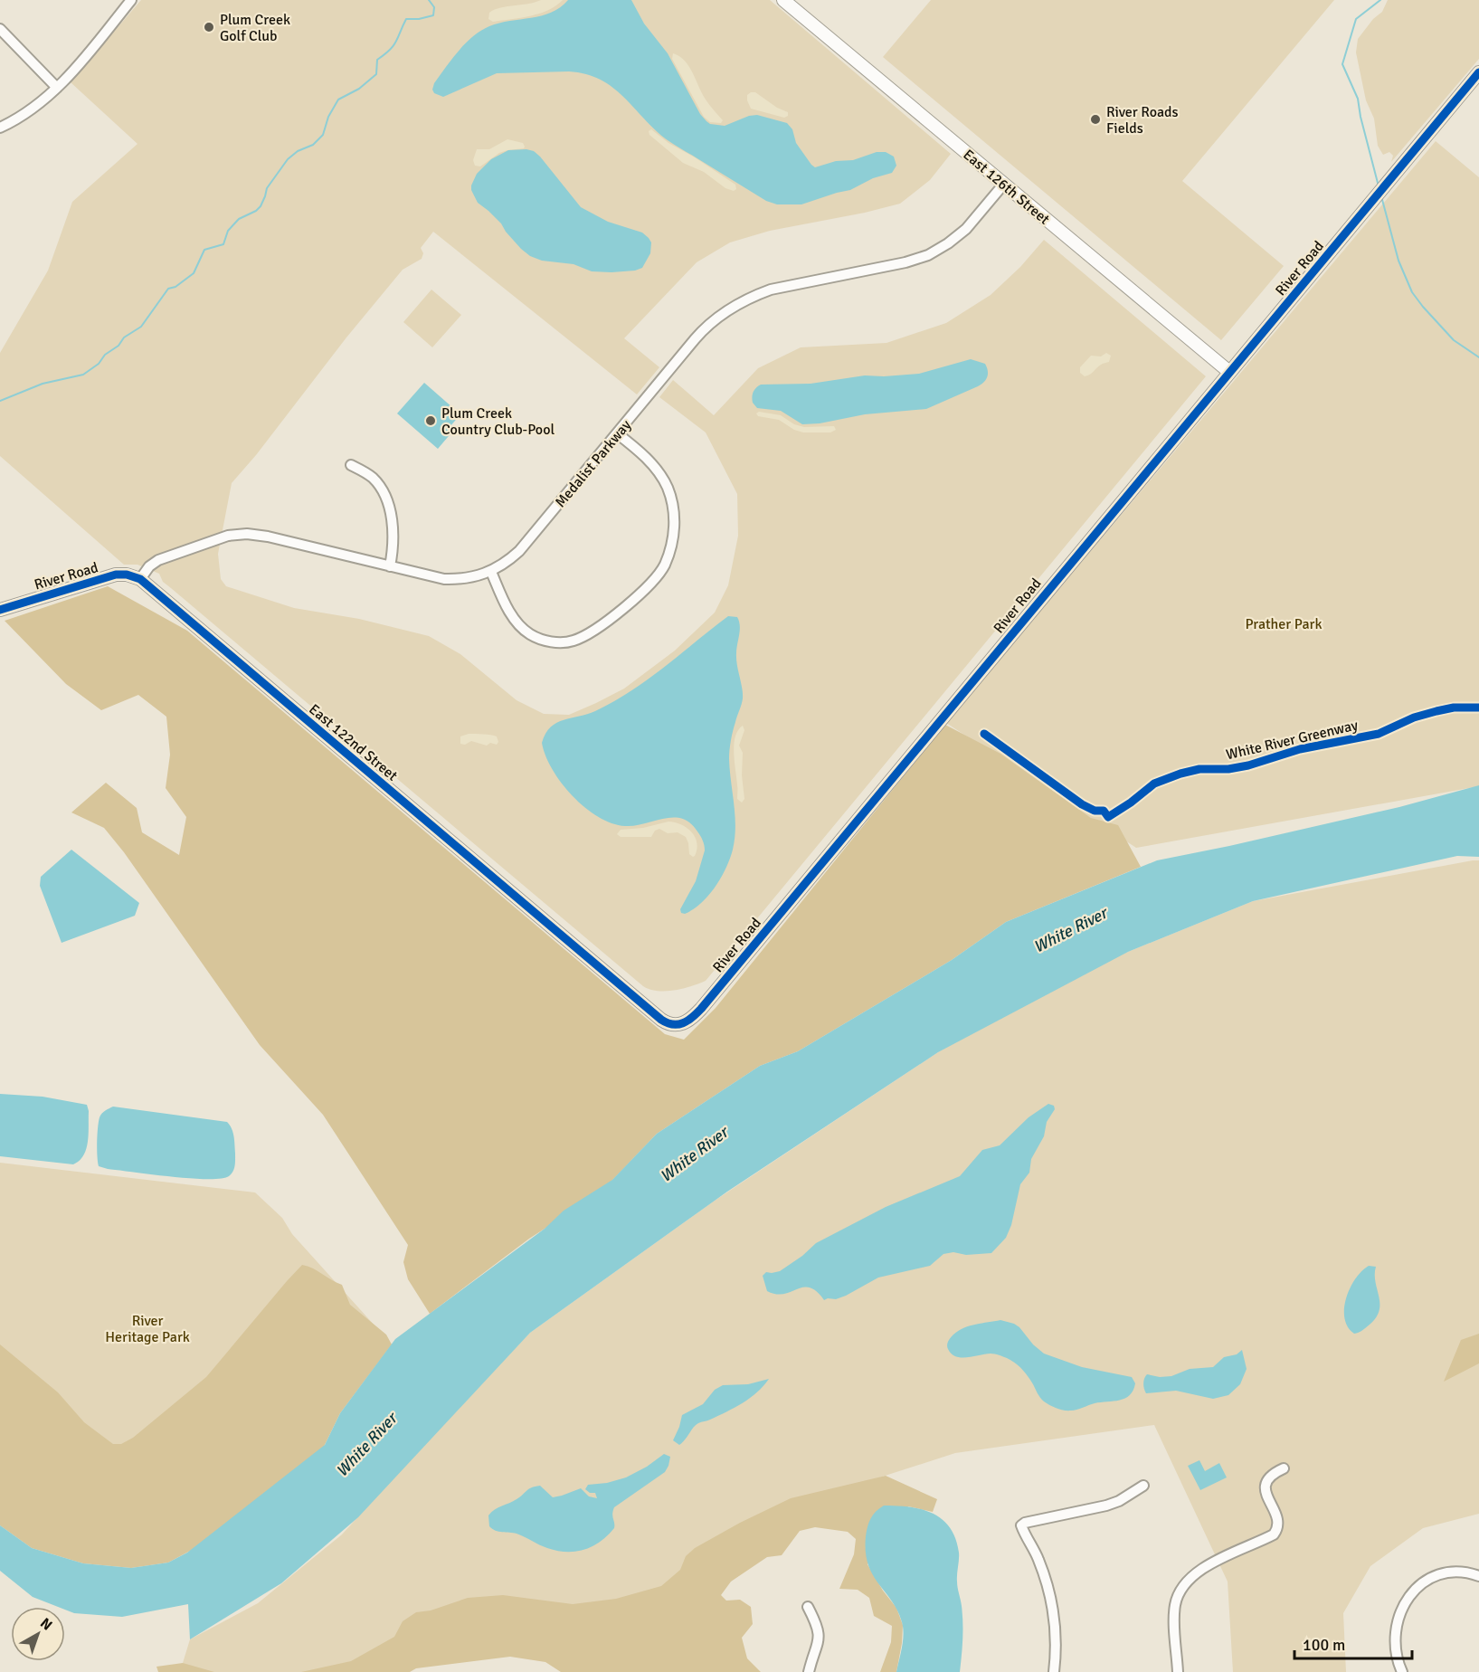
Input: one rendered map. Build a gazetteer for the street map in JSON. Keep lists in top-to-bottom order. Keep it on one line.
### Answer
{"streets":{"street":["East 126th Street","River Road","Medalist Parkway","East 122nd Street"],"cycle path":["White River Greenway"]},"crossings":[["East 126th Street","River Road"],["East 126th Street","Medalist Parkway"],["River Road","Medalist Parkway"],["River Road","East 122nd Street"],["Medalist Parkway","East 122nd Street"]],"water":["White River"],"parks":["Prather Park","River Heritage Park"],"places":["Plum Creek Golf Club","River Roads Fields","Plum Creek Country Club-Pool"],"scale_bar":"100 m","north":"top right"}
